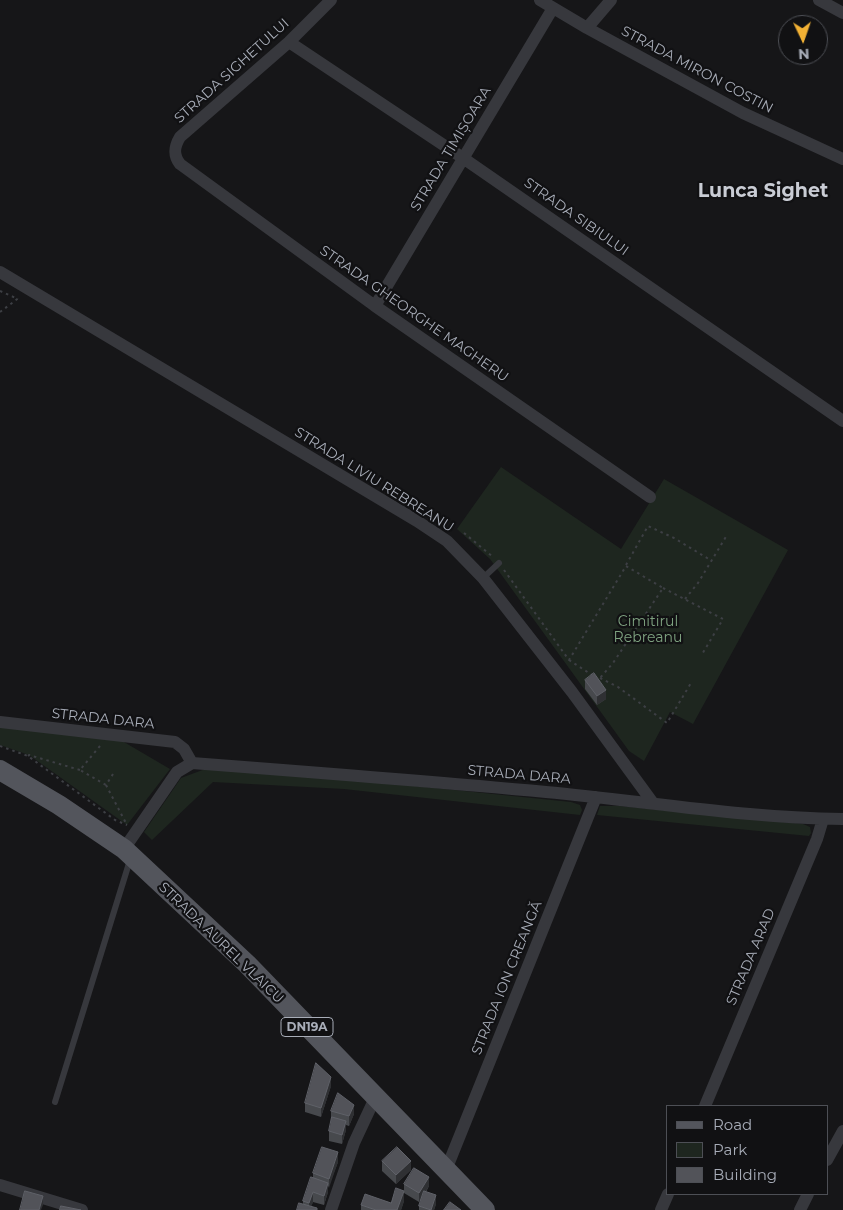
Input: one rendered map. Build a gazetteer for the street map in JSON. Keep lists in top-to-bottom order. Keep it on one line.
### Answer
{"streets":{"main road":["STRADA AUREL VLAICU","DN19A"],"street":["STRADA MIRON COSTIN","STRADA SIGHETULUI","STRADA TIMIȘOARA","STRADA SIBIULUI","STRADA GHEORGHE MAGHERU","STRADA LIVIU REBREANU","STRADA DARA","STRADA ARAD","STRADA ION CREANGĂ"]},"crossings":[["STRADA MIRON COSTIN","STRADA TIMIȘOARA"],["STRADA SIGHETULUI","STRADA SIBIULUI"],["STRADA SIGHETULUI","STRADA GHEORGHE MAGHERU"],["STRADA TIMIȘOARA","STRADA SIBIULUI"],["STRADA TIMIȘOARA","STRADA GHEORGHE MAGHERU"],["STRADA LIVIU REBREANU","STRADA DARA"],["STRADA DARA","STRADA ARAD"],["STRADA DARA","STRADA ION CREANGĂ"],["STRADA AUREL VLAICU","STRADA ION CREANGĂ"],["STRADA AUREL VLAICU","DN19A"]],"districts":["Lunca Sighet"],"parks":["Cimitirul Rebreanu"],"legend":["Road","Park","Building"],"north":"bottom"}
